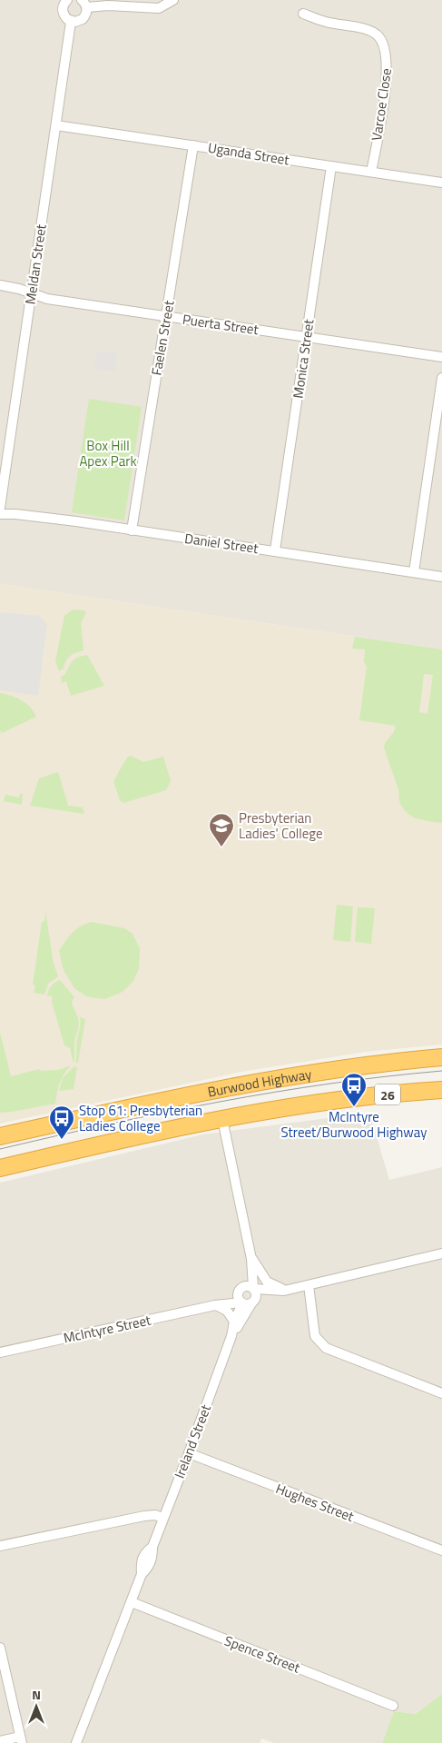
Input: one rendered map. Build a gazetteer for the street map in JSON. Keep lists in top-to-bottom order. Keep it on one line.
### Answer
{"streets":{"highway":["Burwood Highway","26"],"street":["Varcoe Close","Uganda Street","Meldan Street","Puerta Street","Faelen Street","Monica Street","Daniel Street","McIntyre Street","Ireland Street","Hughes Street","Spence Street"]},"crossings":[["Varcoe Close","Uganda Street"],["Uganda Street","Meldan Street"],["Uganda Street","Faelen Street"],["Uganda Street","Monica Street"],["Meldan Street","Puerta Street"],["Puerta Street","Faelen Street"],["Puerta Street","Monica Street"],["Faelen Street","Daniel Street"],["Monica Street","Daniel Street"],["Burwood Highway","Ireland Street"],["McIntyre Street","Ireland Street"],["Ireland Street","Hughes Street"],["Ireland Street","Spence Street"]],"parks":["Box Hill Apex Park"],"places":{"school or university":["Presbyterian Ladies' College"],"bus stop":["McIntyre Street/Burwood Highway","Stop 61: Presbyterian Ladies College"]},"north":"top"}
